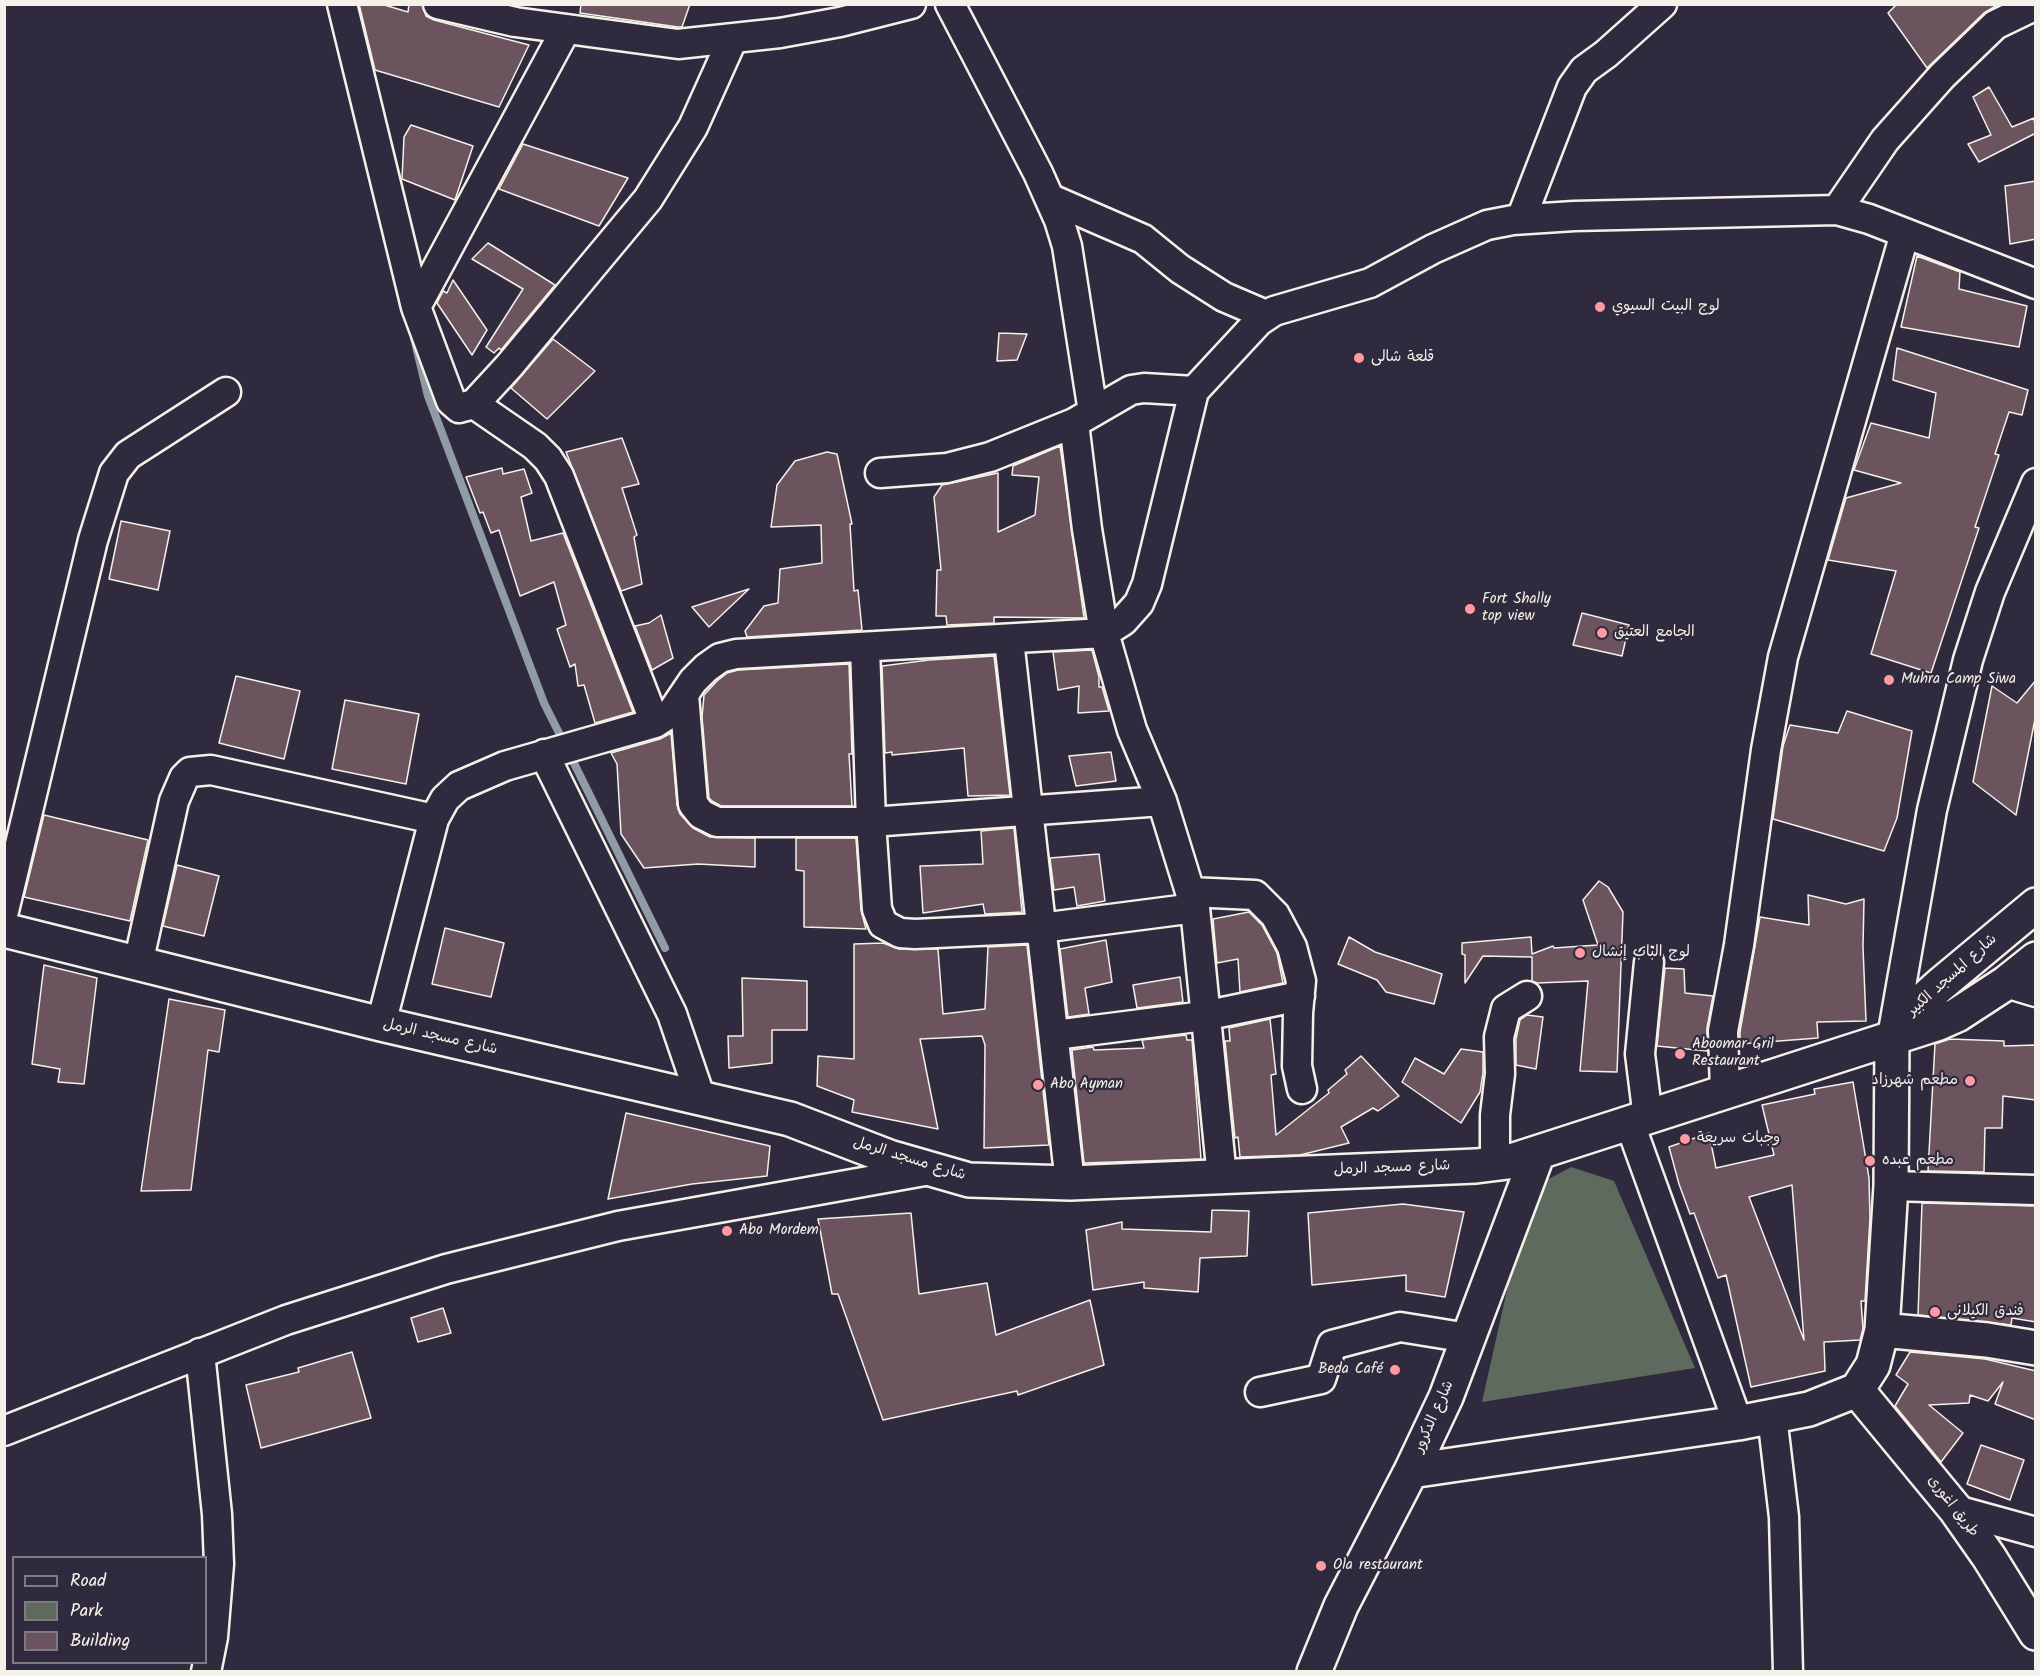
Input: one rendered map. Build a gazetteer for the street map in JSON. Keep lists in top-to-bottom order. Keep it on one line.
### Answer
{"streets":{"street":["شارع المسجد الكبير","شارع مسجد الرمل","شارع الدكرور","طريق اغورى"]},"crossings":[["شارع المسجد الكبير","شارع مسجد الرمل"],["شارع مسجد الرمل","شارع الدكرور"]],"places":["لوج البيت السيوي","قلعة شالى","Fort Shally top view","الجامع العتيق","Muhra Camp Siwa","لوج الباب إنشال","Aboomar Gril Restaurant","مطعم شهرزاد","Abo Ayman","وجبات سريعة","مطعم عبده","Abo Mordem","فندق الكيلانى","Beda Café","Ola restaurant"],"legend":["Road","Park","Building"]}
